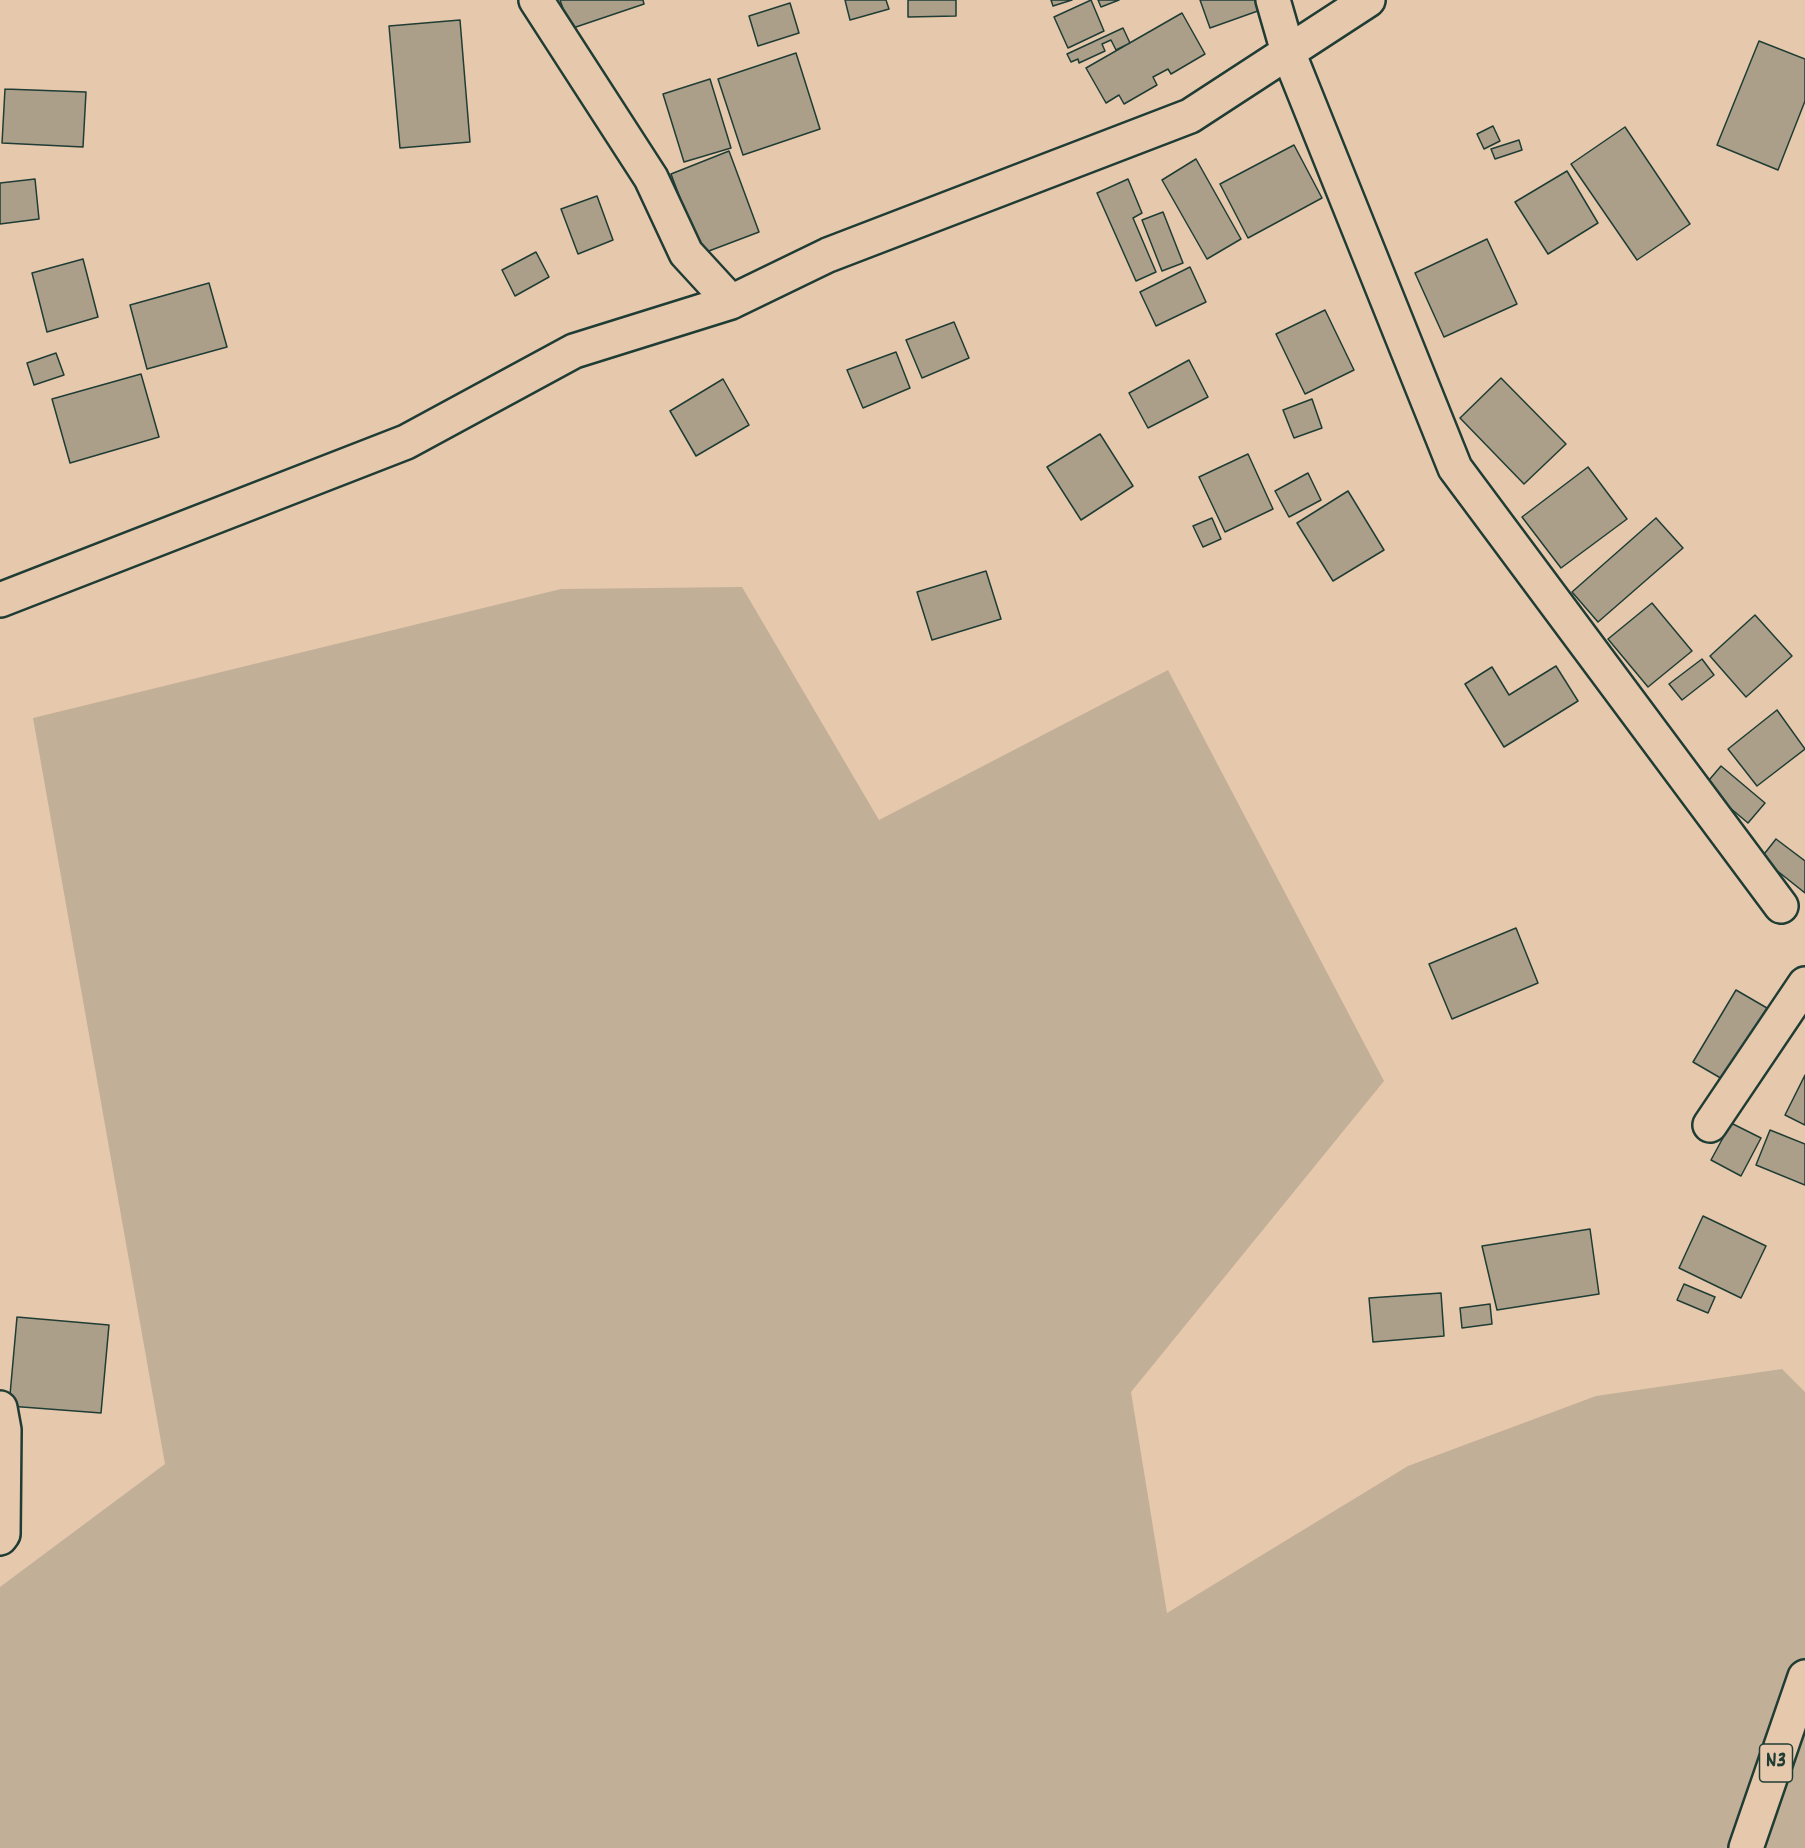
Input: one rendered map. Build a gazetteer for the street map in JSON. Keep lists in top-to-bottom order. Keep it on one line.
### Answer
{"streets":{"main road":["N3"]}}
